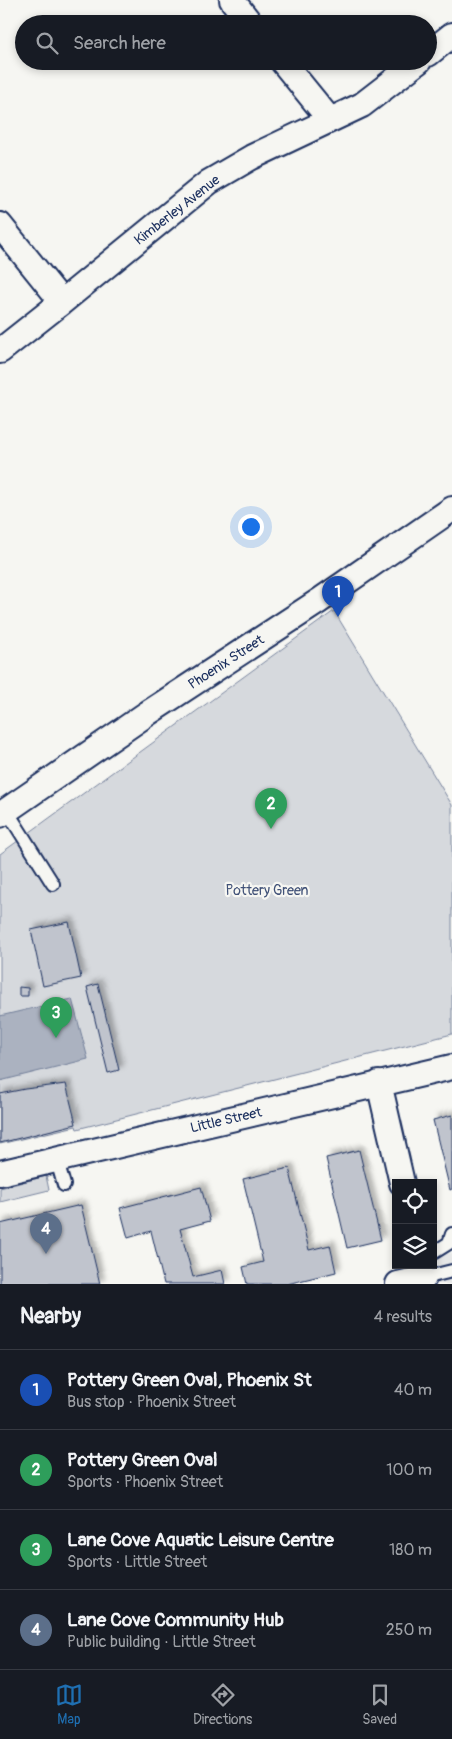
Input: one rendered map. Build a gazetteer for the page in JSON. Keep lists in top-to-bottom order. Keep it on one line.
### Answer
{"streets":{"street":["Kimberley Avenue","Phoenix Street","Little Street"]},"parks":["Pottery Green"],"page":{"search":"Search here","pins":["1","2","3","4"],"heading":["Nearby","4 results"],"list":[{"mark":"1","name":"Pottery Green Oval, Phoenix St","note":"Bus stop · Phoenix Street","value":"40 m"},{"mark":"2","name":"Pottery Green Oval","note":"Sports · Phoenix Street","value":"100 m"},{"mark":"3","name":"Lane Cove Aquatic Leisure Centre","note":"Sports · Little Street","value":"180 m"},{"mark":"4","name":"Lane Cove Community Hub","note":"Public building · Little Street","value":"250 m"}],"nav":["Map","Directions","Saved"]}}
